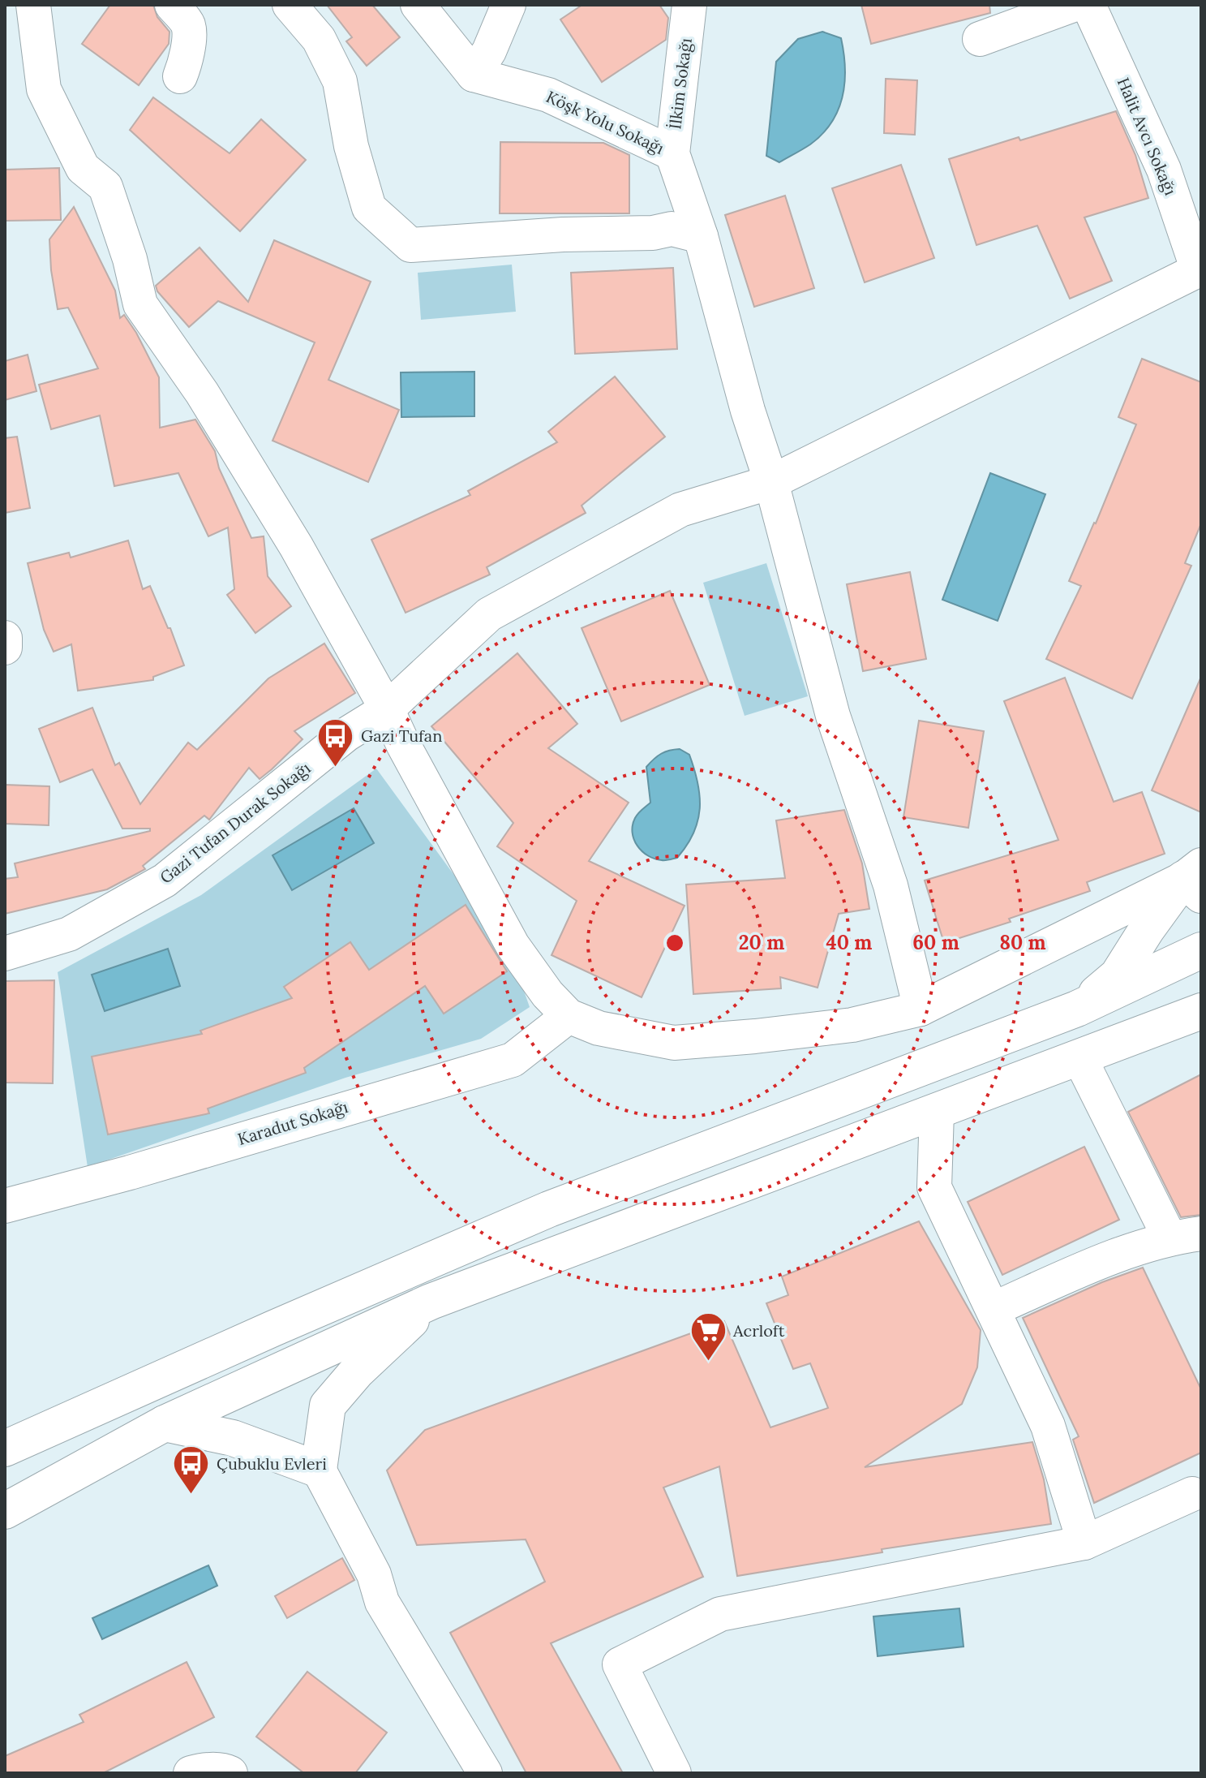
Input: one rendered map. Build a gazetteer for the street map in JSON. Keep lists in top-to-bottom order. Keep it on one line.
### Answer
{"streets":{"street":["İlkim Sokağı","Köşk Yolu Sokağı","Halit Avcı Sokağı","Gazi Tufan Durak Sokağı","Karadut Sokağı"]},"crossings":[["İlkim Sokağı","Köşk Yolu Sokağı"],["İlkim Sokağı","Gazi Tufan Durak Sokağı"],["Halit Avcı Sokağı","Gazi Tufan Durak Sokağı"]],"places":{"bus stop":["Gazi Tufan","Çubuklu Evleri"],"supermarket":["Acrloft"]},"rings":["20 m","40 m","60 m","80 m"]}
